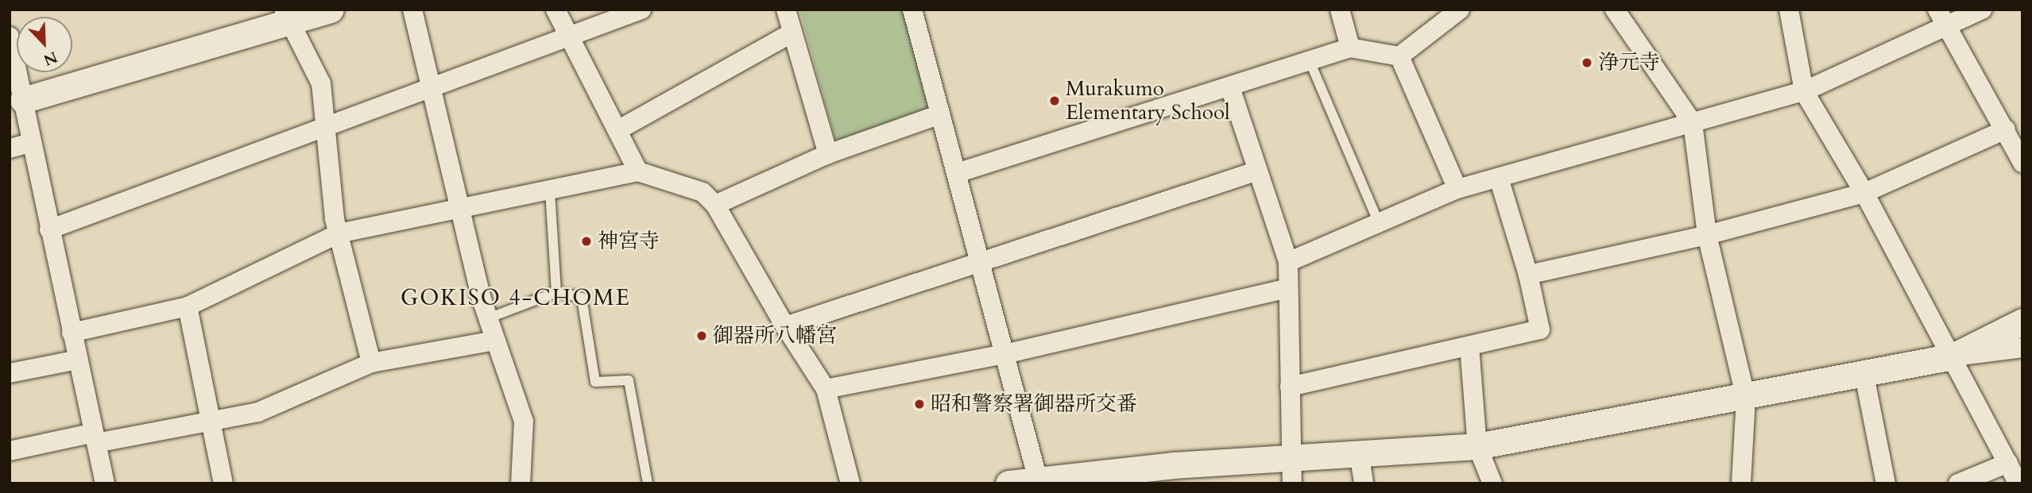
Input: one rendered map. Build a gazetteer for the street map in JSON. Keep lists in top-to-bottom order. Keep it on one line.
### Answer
{"districts":["GOKISO 4-CHOME"],"places":["浄元寺","Murakumo Elementary School","神宮寺","御器所八幡宮","昭和警察署御器所交番"],"north":"bottom right"}
